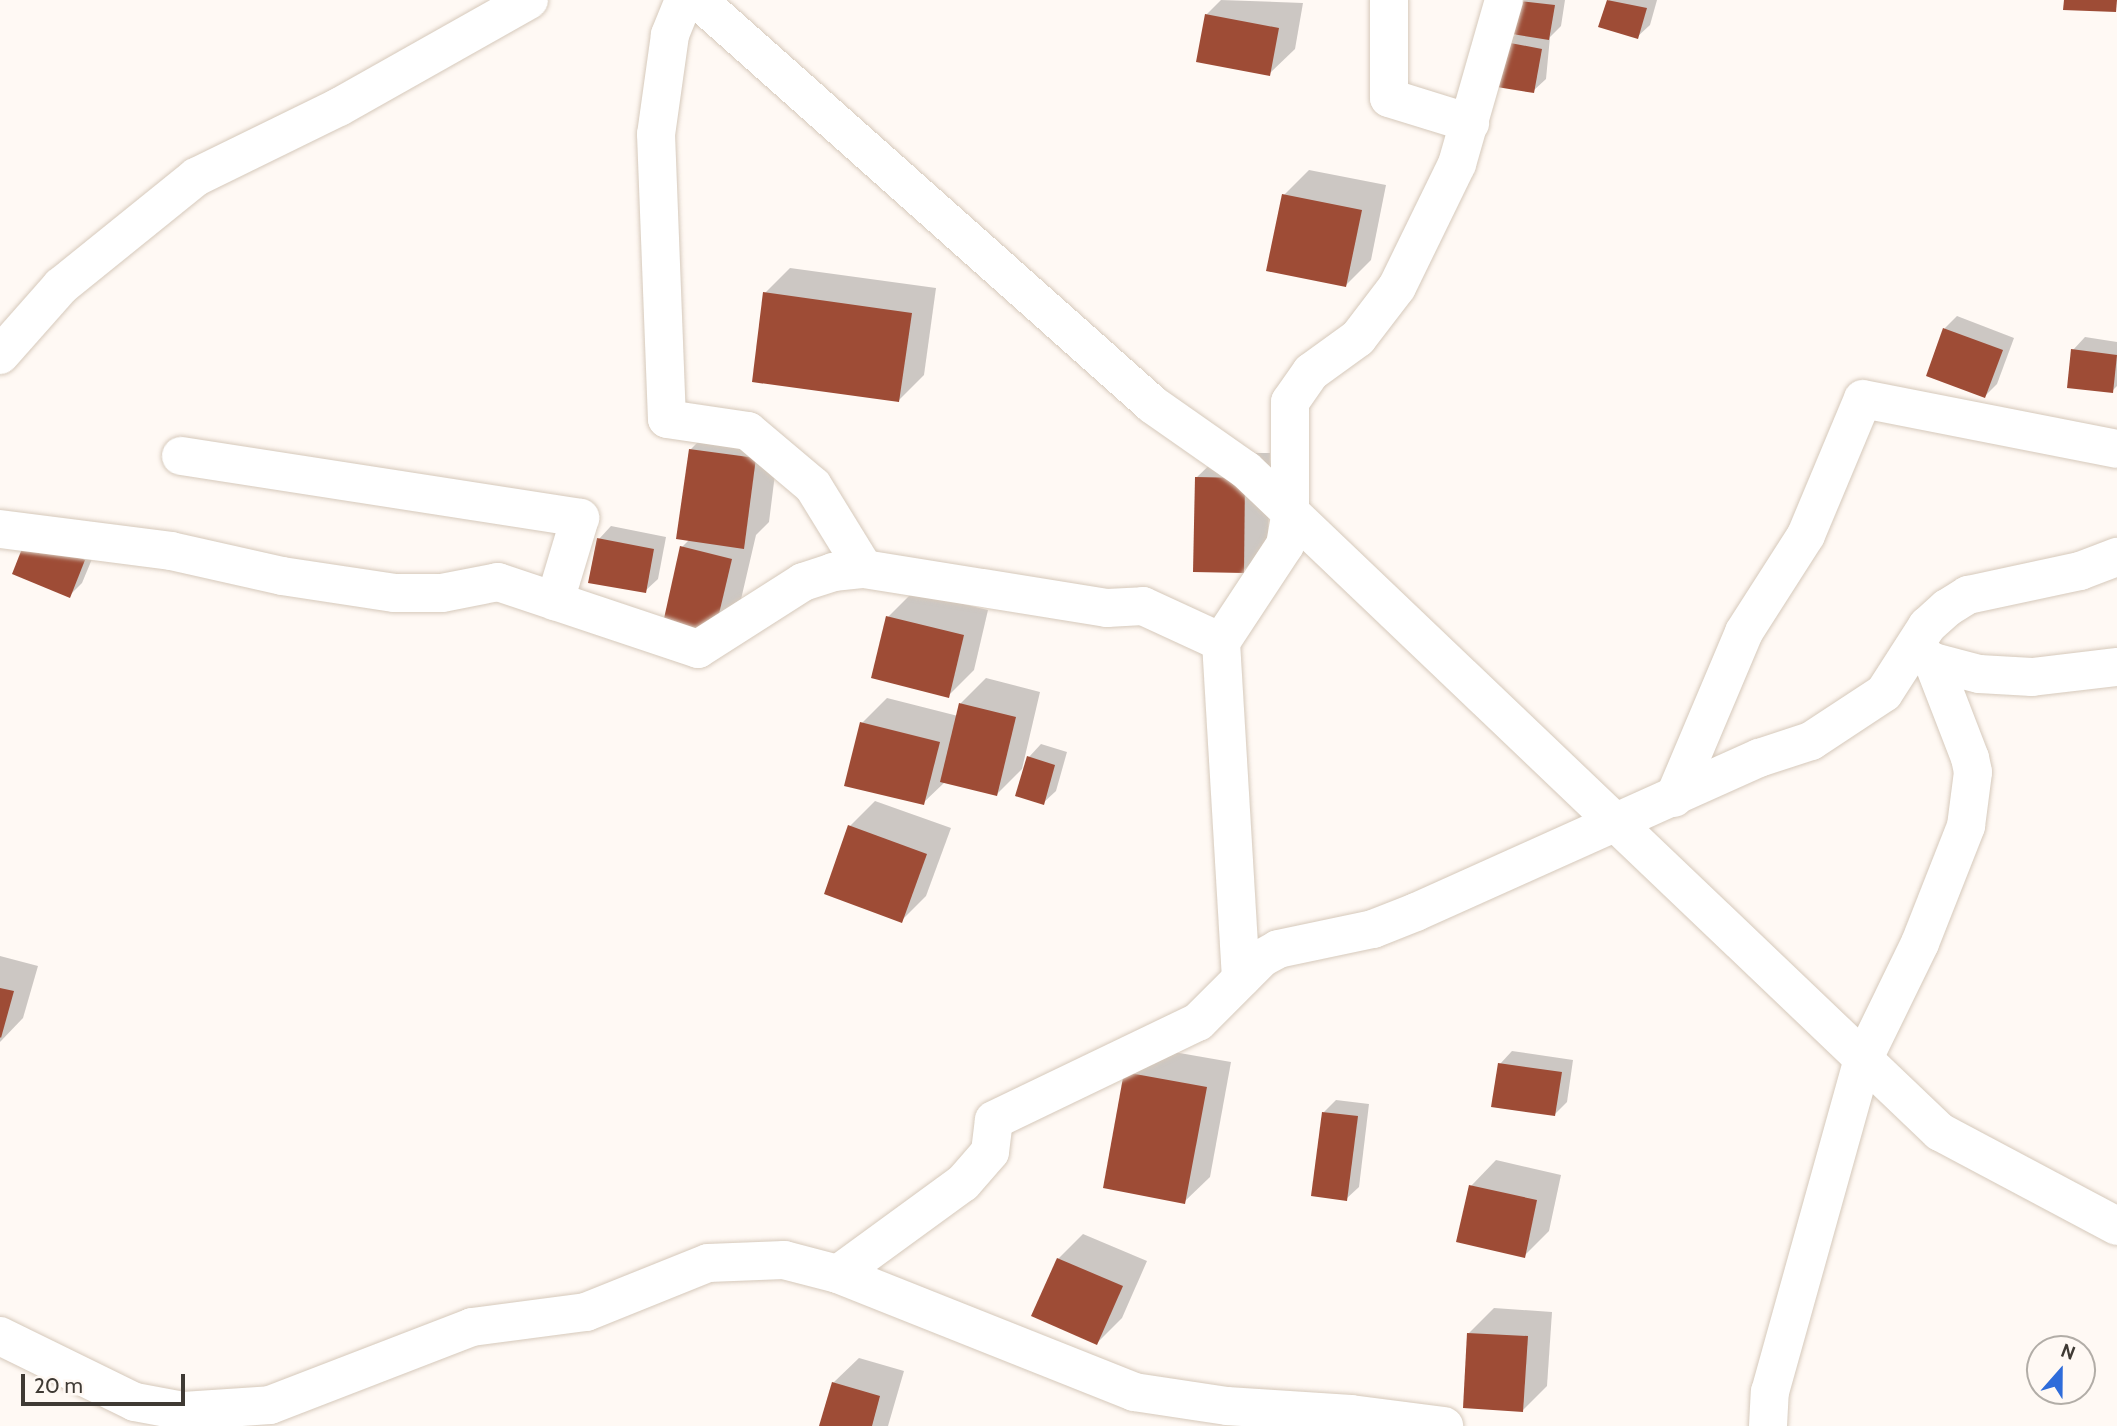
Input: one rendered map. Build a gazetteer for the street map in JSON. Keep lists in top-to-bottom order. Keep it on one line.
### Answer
{"scale_bar":"20 m","north":"top"}
